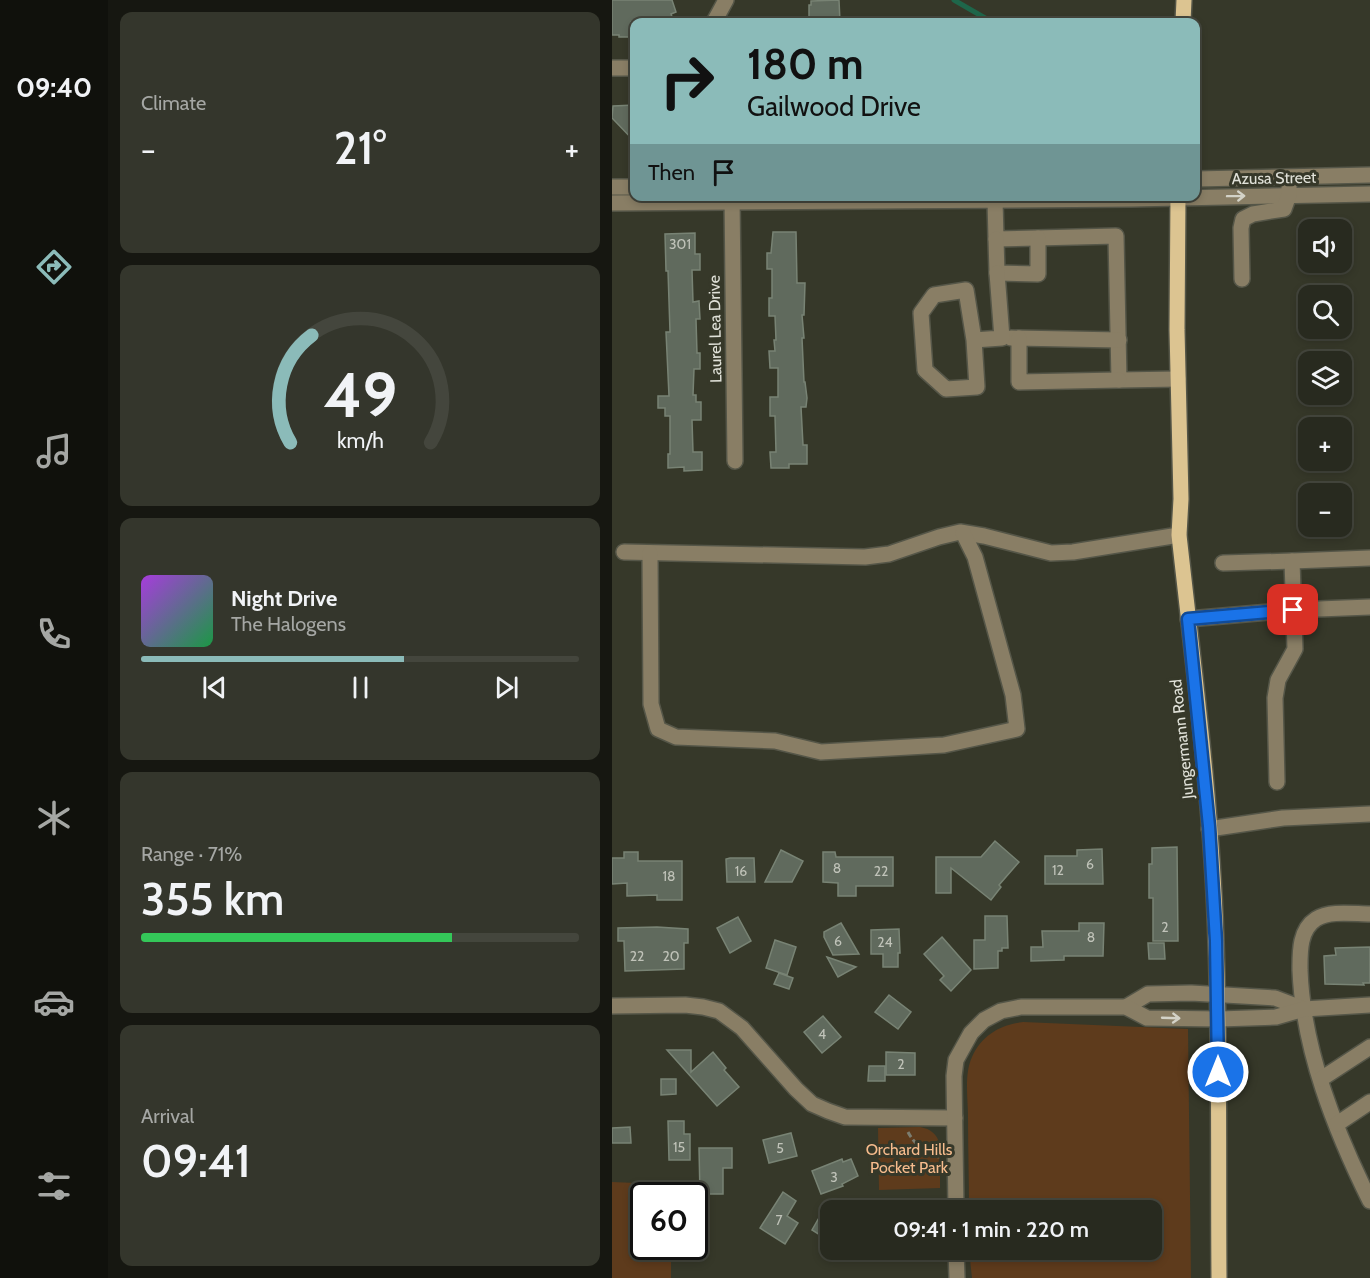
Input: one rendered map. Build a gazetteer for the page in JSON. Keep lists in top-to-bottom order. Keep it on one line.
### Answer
{"streets":{"main road":["Jungermann Road"],"street":["Azusa Street","Laurel Lea Drive"]},"parks":["Orchard Hills Pocket Park"],"house_numbers":["301","6","8","12","16","22","18","2","8","6","24","22","20","4","2","15","5","3","7"],"page":{"tabs":"09:40","tile":["Climate",["Range · 71%","355 km"],["Arrival","09:41"]],"turn":["180 m","Gailwood Drive"],"heat":["−","21°","+"],"then":"Then","map_buttons":["+","−"],"song":["Night Drive","The Halogens"],"limit":"60","trip":"09:41 · 1 min · 220 m","gauge":["49","km/h"]}}
